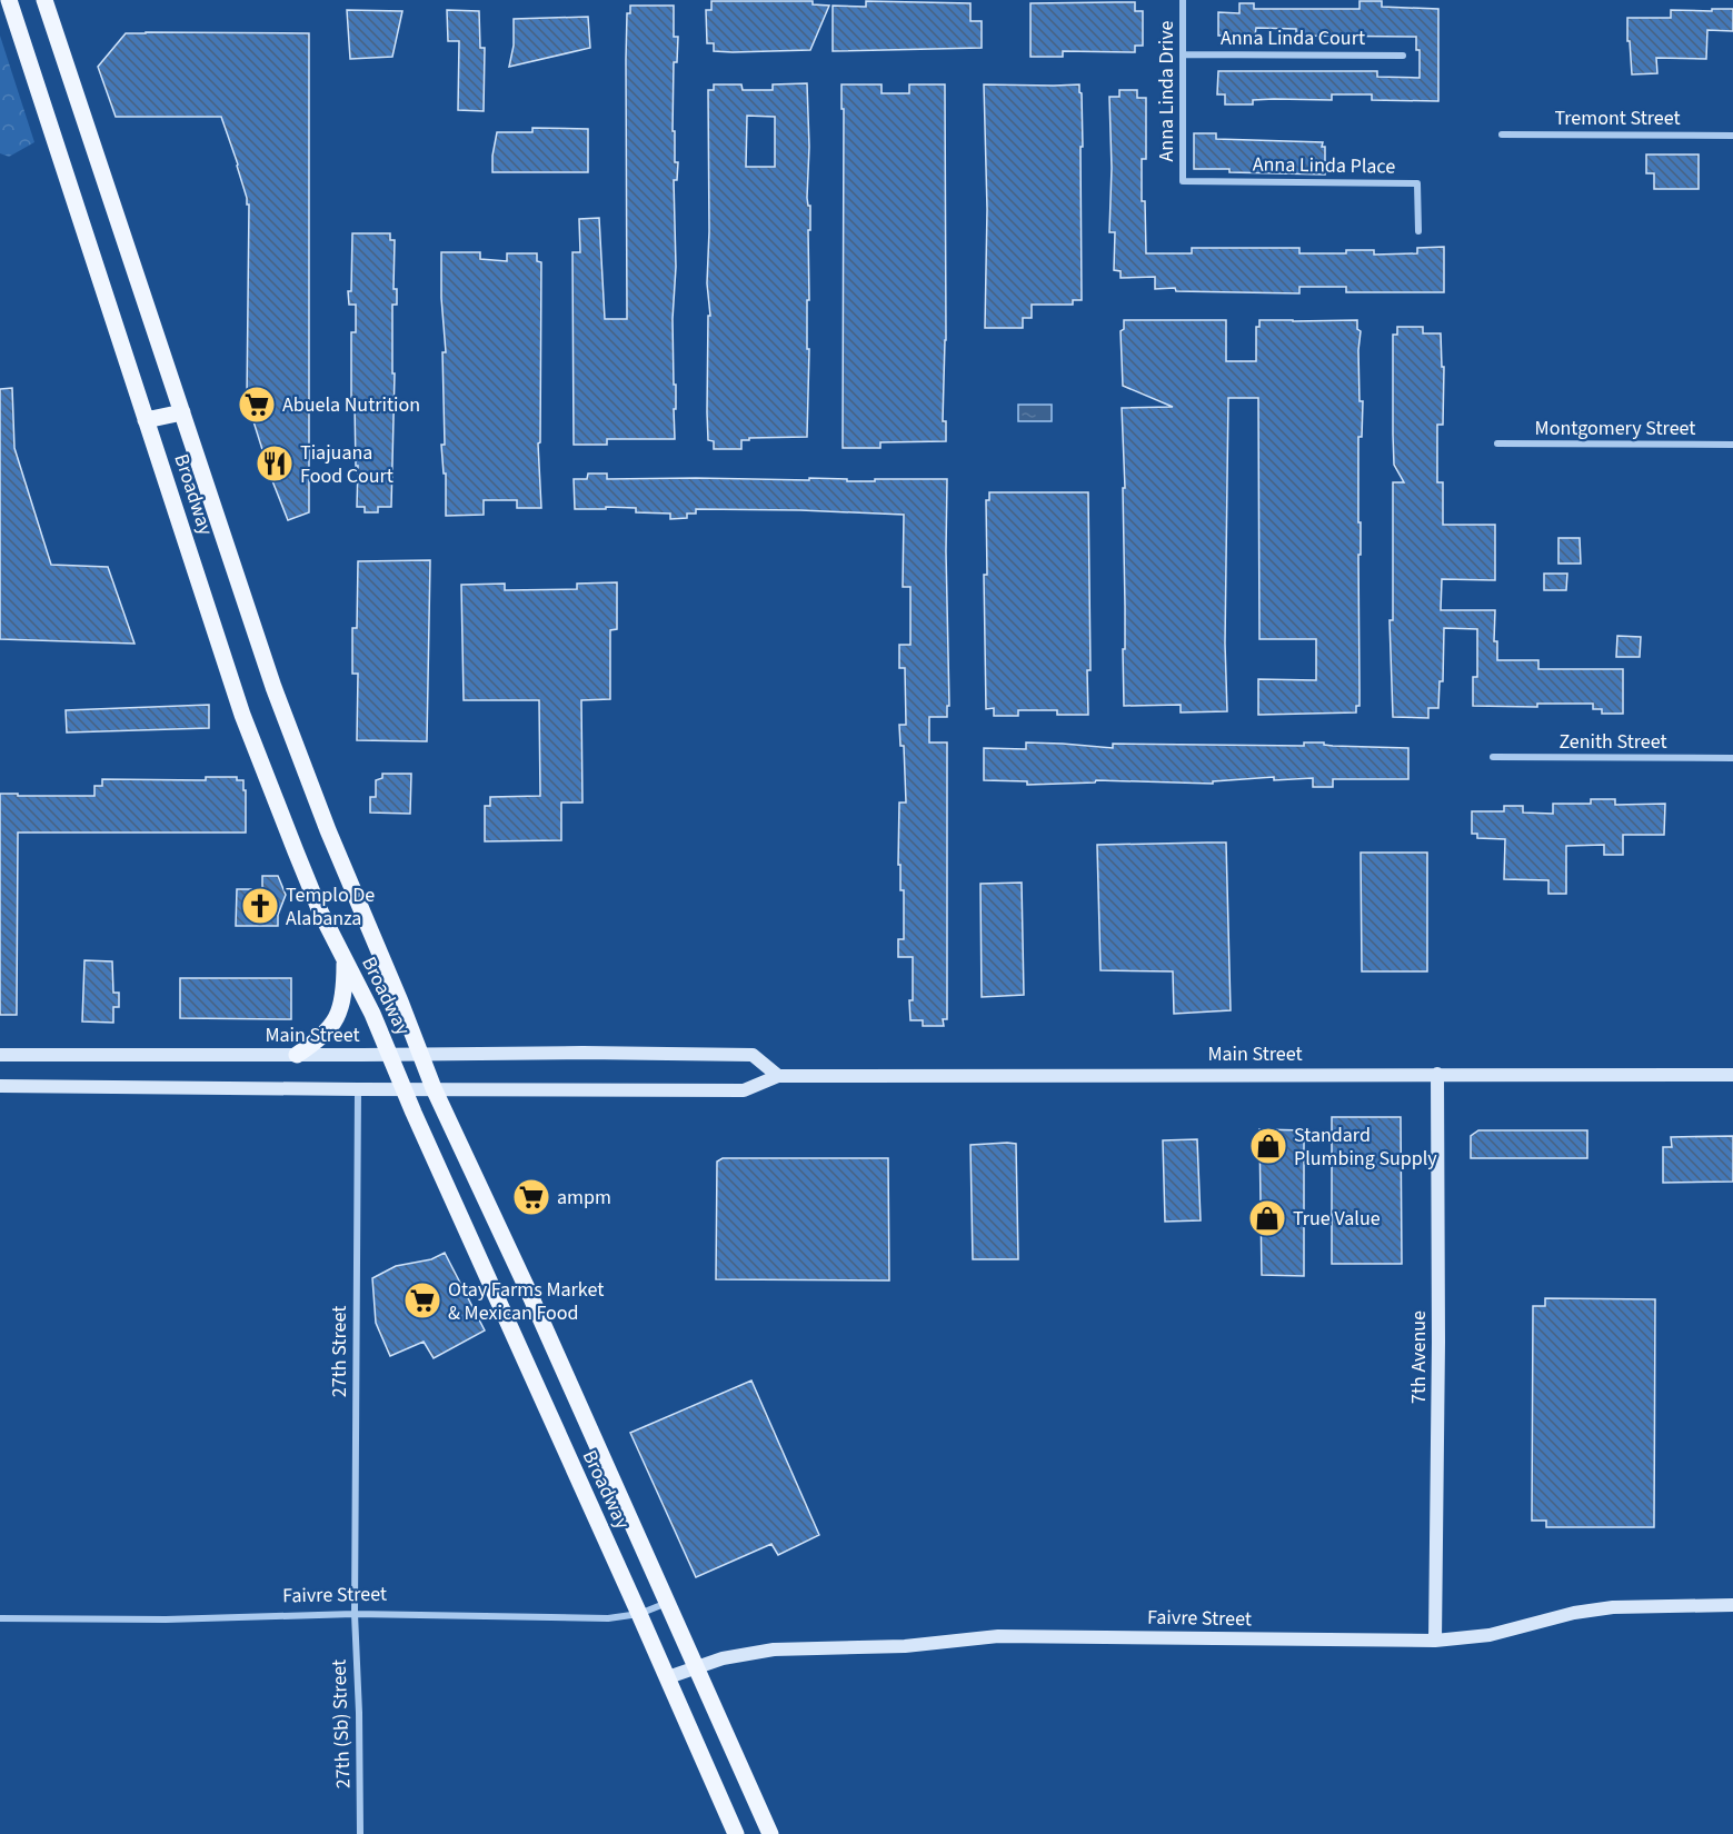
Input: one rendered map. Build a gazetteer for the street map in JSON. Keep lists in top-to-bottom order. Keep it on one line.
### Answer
{"streets":{"main road":["Broadway","Main Street","7th Avenue","Faivre Street"],"street":["Anna Linda Court","Anna Linda Drive","Tremont Street","Anna Linda Place","Montgomery Street","Zenith Street","27th Street","27th (Sb) Street"]},"crossings":[["Anna Linda Court","Anna Linda Drive"],["Anna Linda Drive","Anna Linda Place"],["Broadway","Main Street"],["Broadway","Faivre Street"],["Main Street","27th Street"],["Main Street","7th Avenue"],["27th Street","Faivre Street"],["27th Street","27th (Sb) Street"],["7th Avenue","Faivre Street"],["Faivre Street","27th (Sb) Street"]],"places":{"supermarket":["Abuela Nutrition","ampm","Otay Farms Market & Mexican Food"],"restaurant":["Tiajuana Food Court"],"church":["Templo De Alabanza"],"shop":["Standard Plumbing Supply","True Value"]}}
